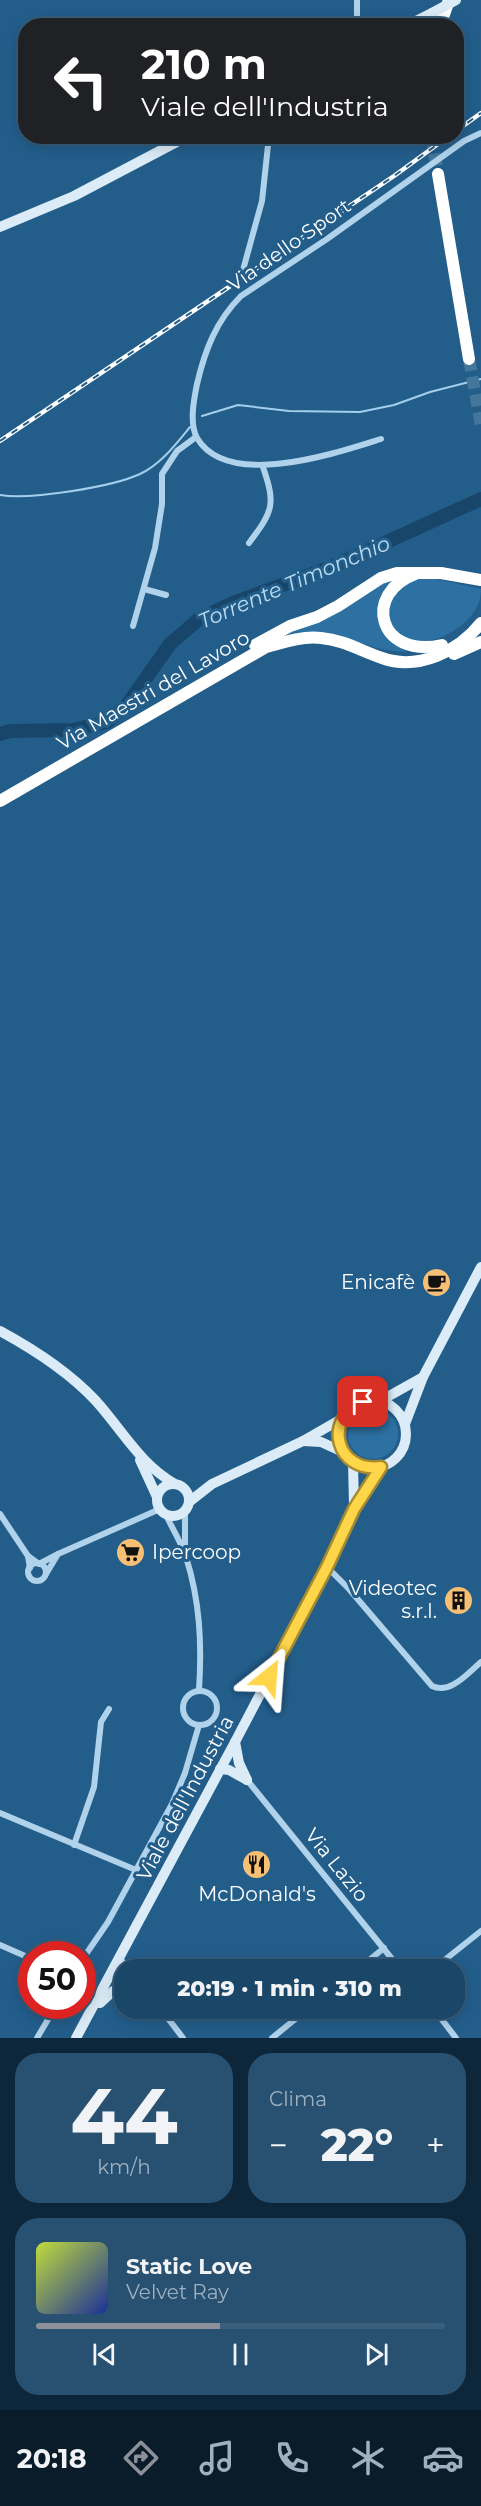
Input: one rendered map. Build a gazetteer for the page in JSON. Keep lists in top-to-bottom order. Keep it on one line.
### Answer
{"streets":{"highway":["Via Maestri del Lavoro"],"main road":["Viale dell'Industria"],"street":["Via dello Sport","Via Lazio"]},"water":["Torrente Timonchio"],"places":{"cafe":["Enicafè"],"supermarket":["Ipercoop"],"building":["Videotec s.r.l."],"restaurant":["McDonald's"]},"page":{"turn":["210 m","Viale dell'Industria"],"limit":"50","trip":"20:19 · 1 min · 310 m","tile":[["44","km/h"],"Clima"],"heat":["−","22°","+"],"song":["Static Love","Velvet Ray"],"tabs":"20:18"}}
